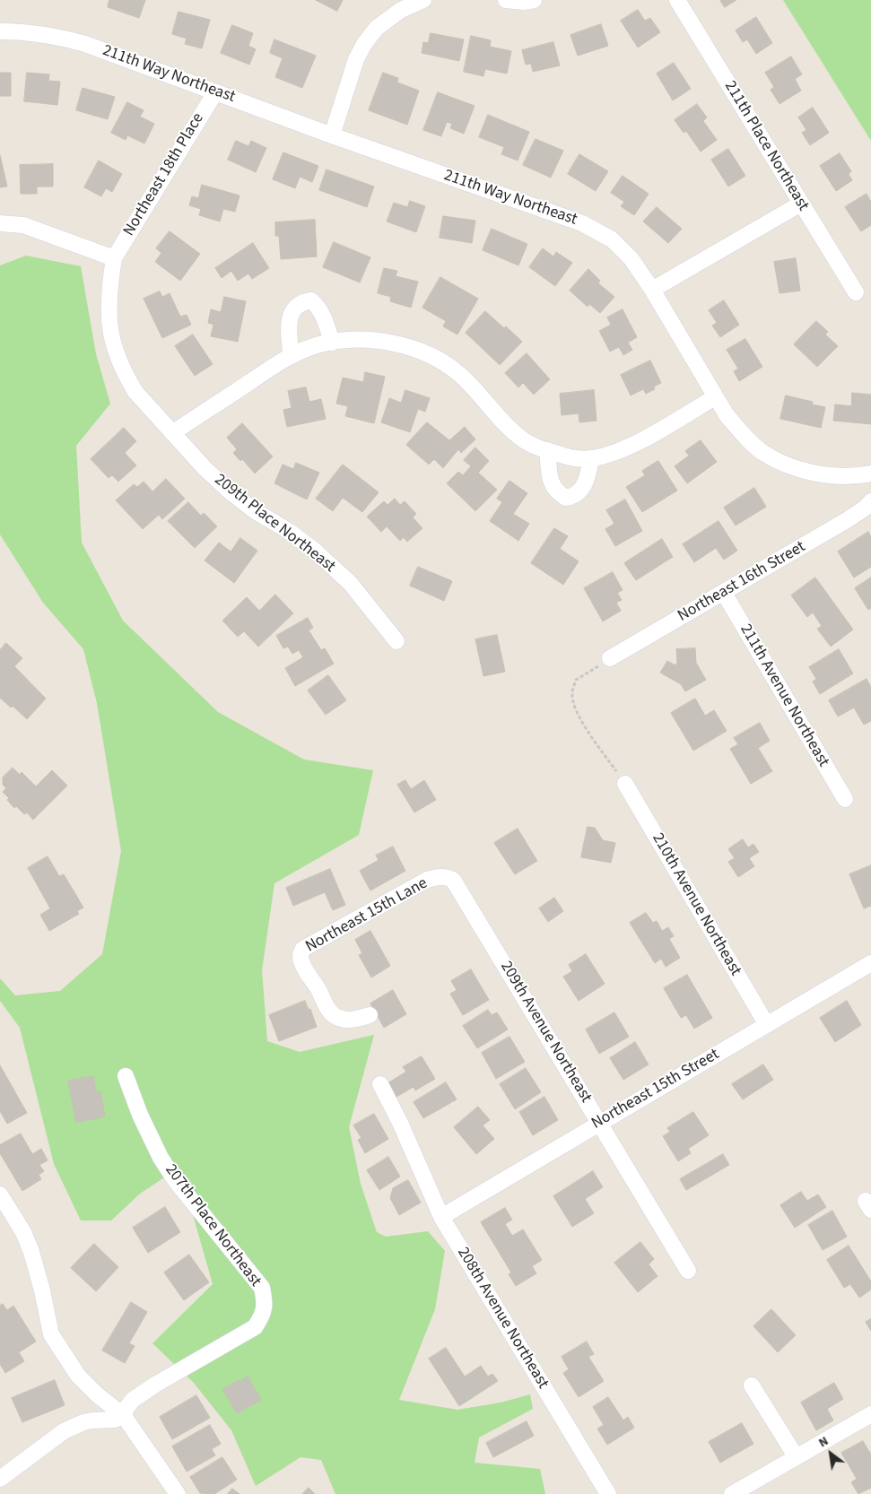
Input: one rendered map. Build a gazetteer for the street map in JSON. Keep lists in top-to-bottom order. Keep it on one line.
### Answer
{"streets":{"street":["211th Way Northeast","211th Place Northeast","Northeast 18th Place","209th Place Northeast","Northeast 16th Street","211th Avenue Northeast","210th Avenue Northeast","Northeast 15th Lane","209th Avenue Northeast","Northeast 15th Street","207th Place Northeast","208th Avenue Northeast"]},"crossings":[["211th Way Northeast","Northeast 18th Place"],["Northeast 18th Place","209th Place Northeast"],["Northeast 16th Street","211th Avenue Northeast"],["210th Avenue Northeast","Northeast 15th Street"],["Northeast 15th Lane","209th Avenue Northeast"],["209th Avenue Northeast","Northeast 15th Street"],["Northeast 15th Street","208th Avenue Northeast"]],"north":"top left"}
